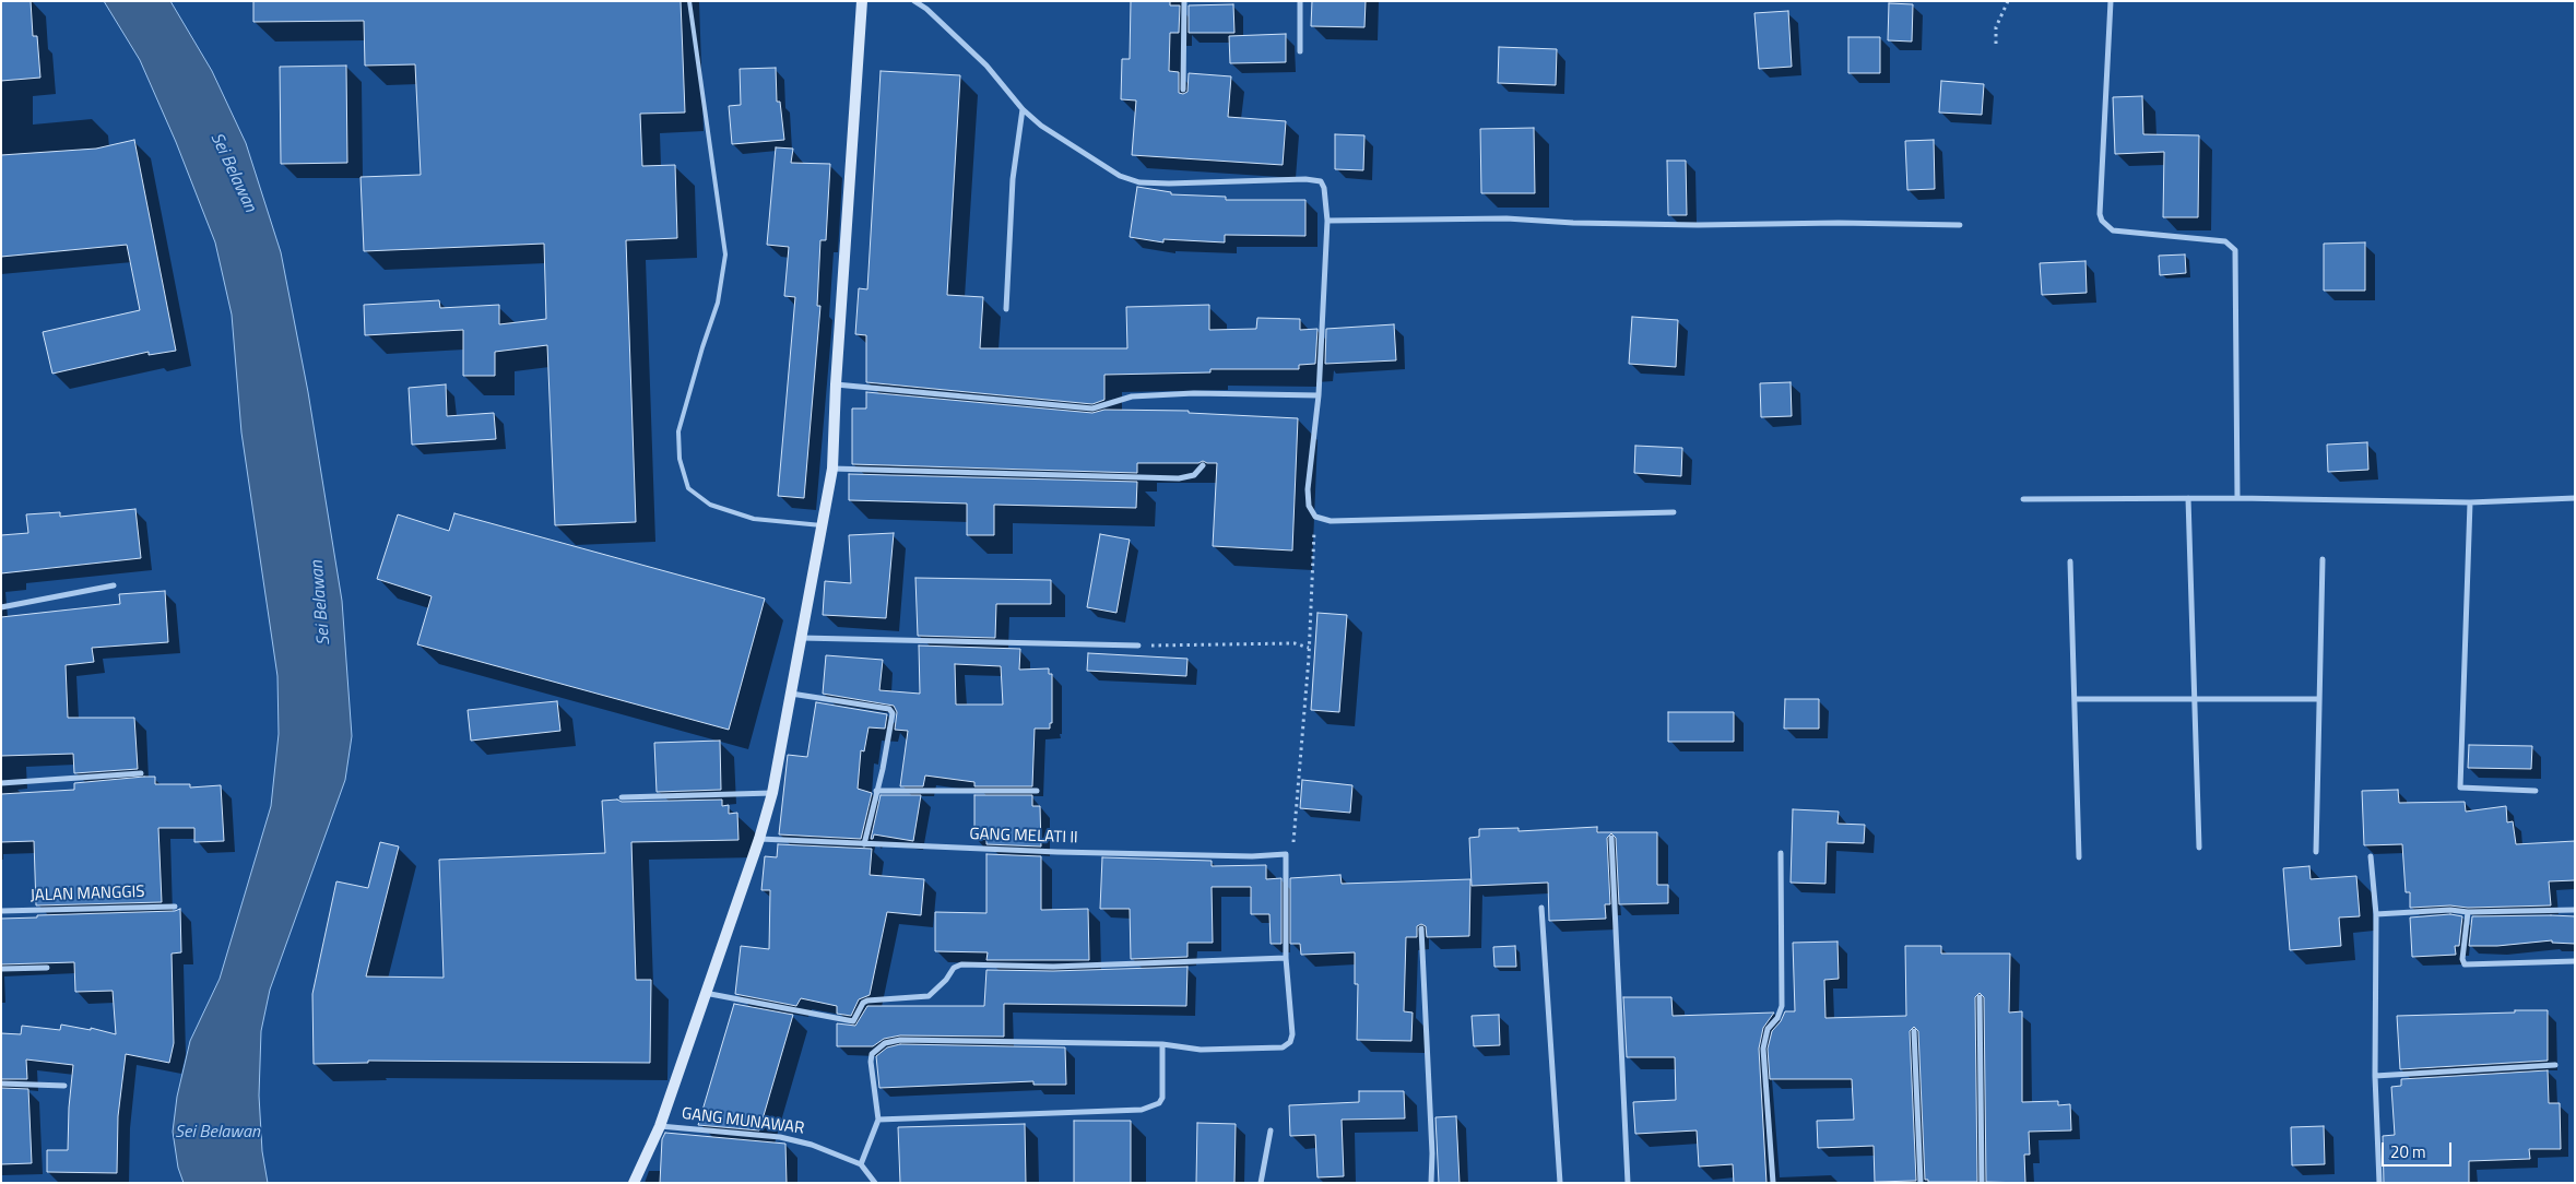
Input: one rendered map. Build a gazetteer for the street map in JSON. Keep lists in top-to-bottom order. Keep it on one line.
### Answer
{"streets":{"street":["GANG MELATI II","JALAN MANGGIS","GANG MUNAWAR"]},"water":["Sei Belawan"],"scale_bar":"20 m"}
